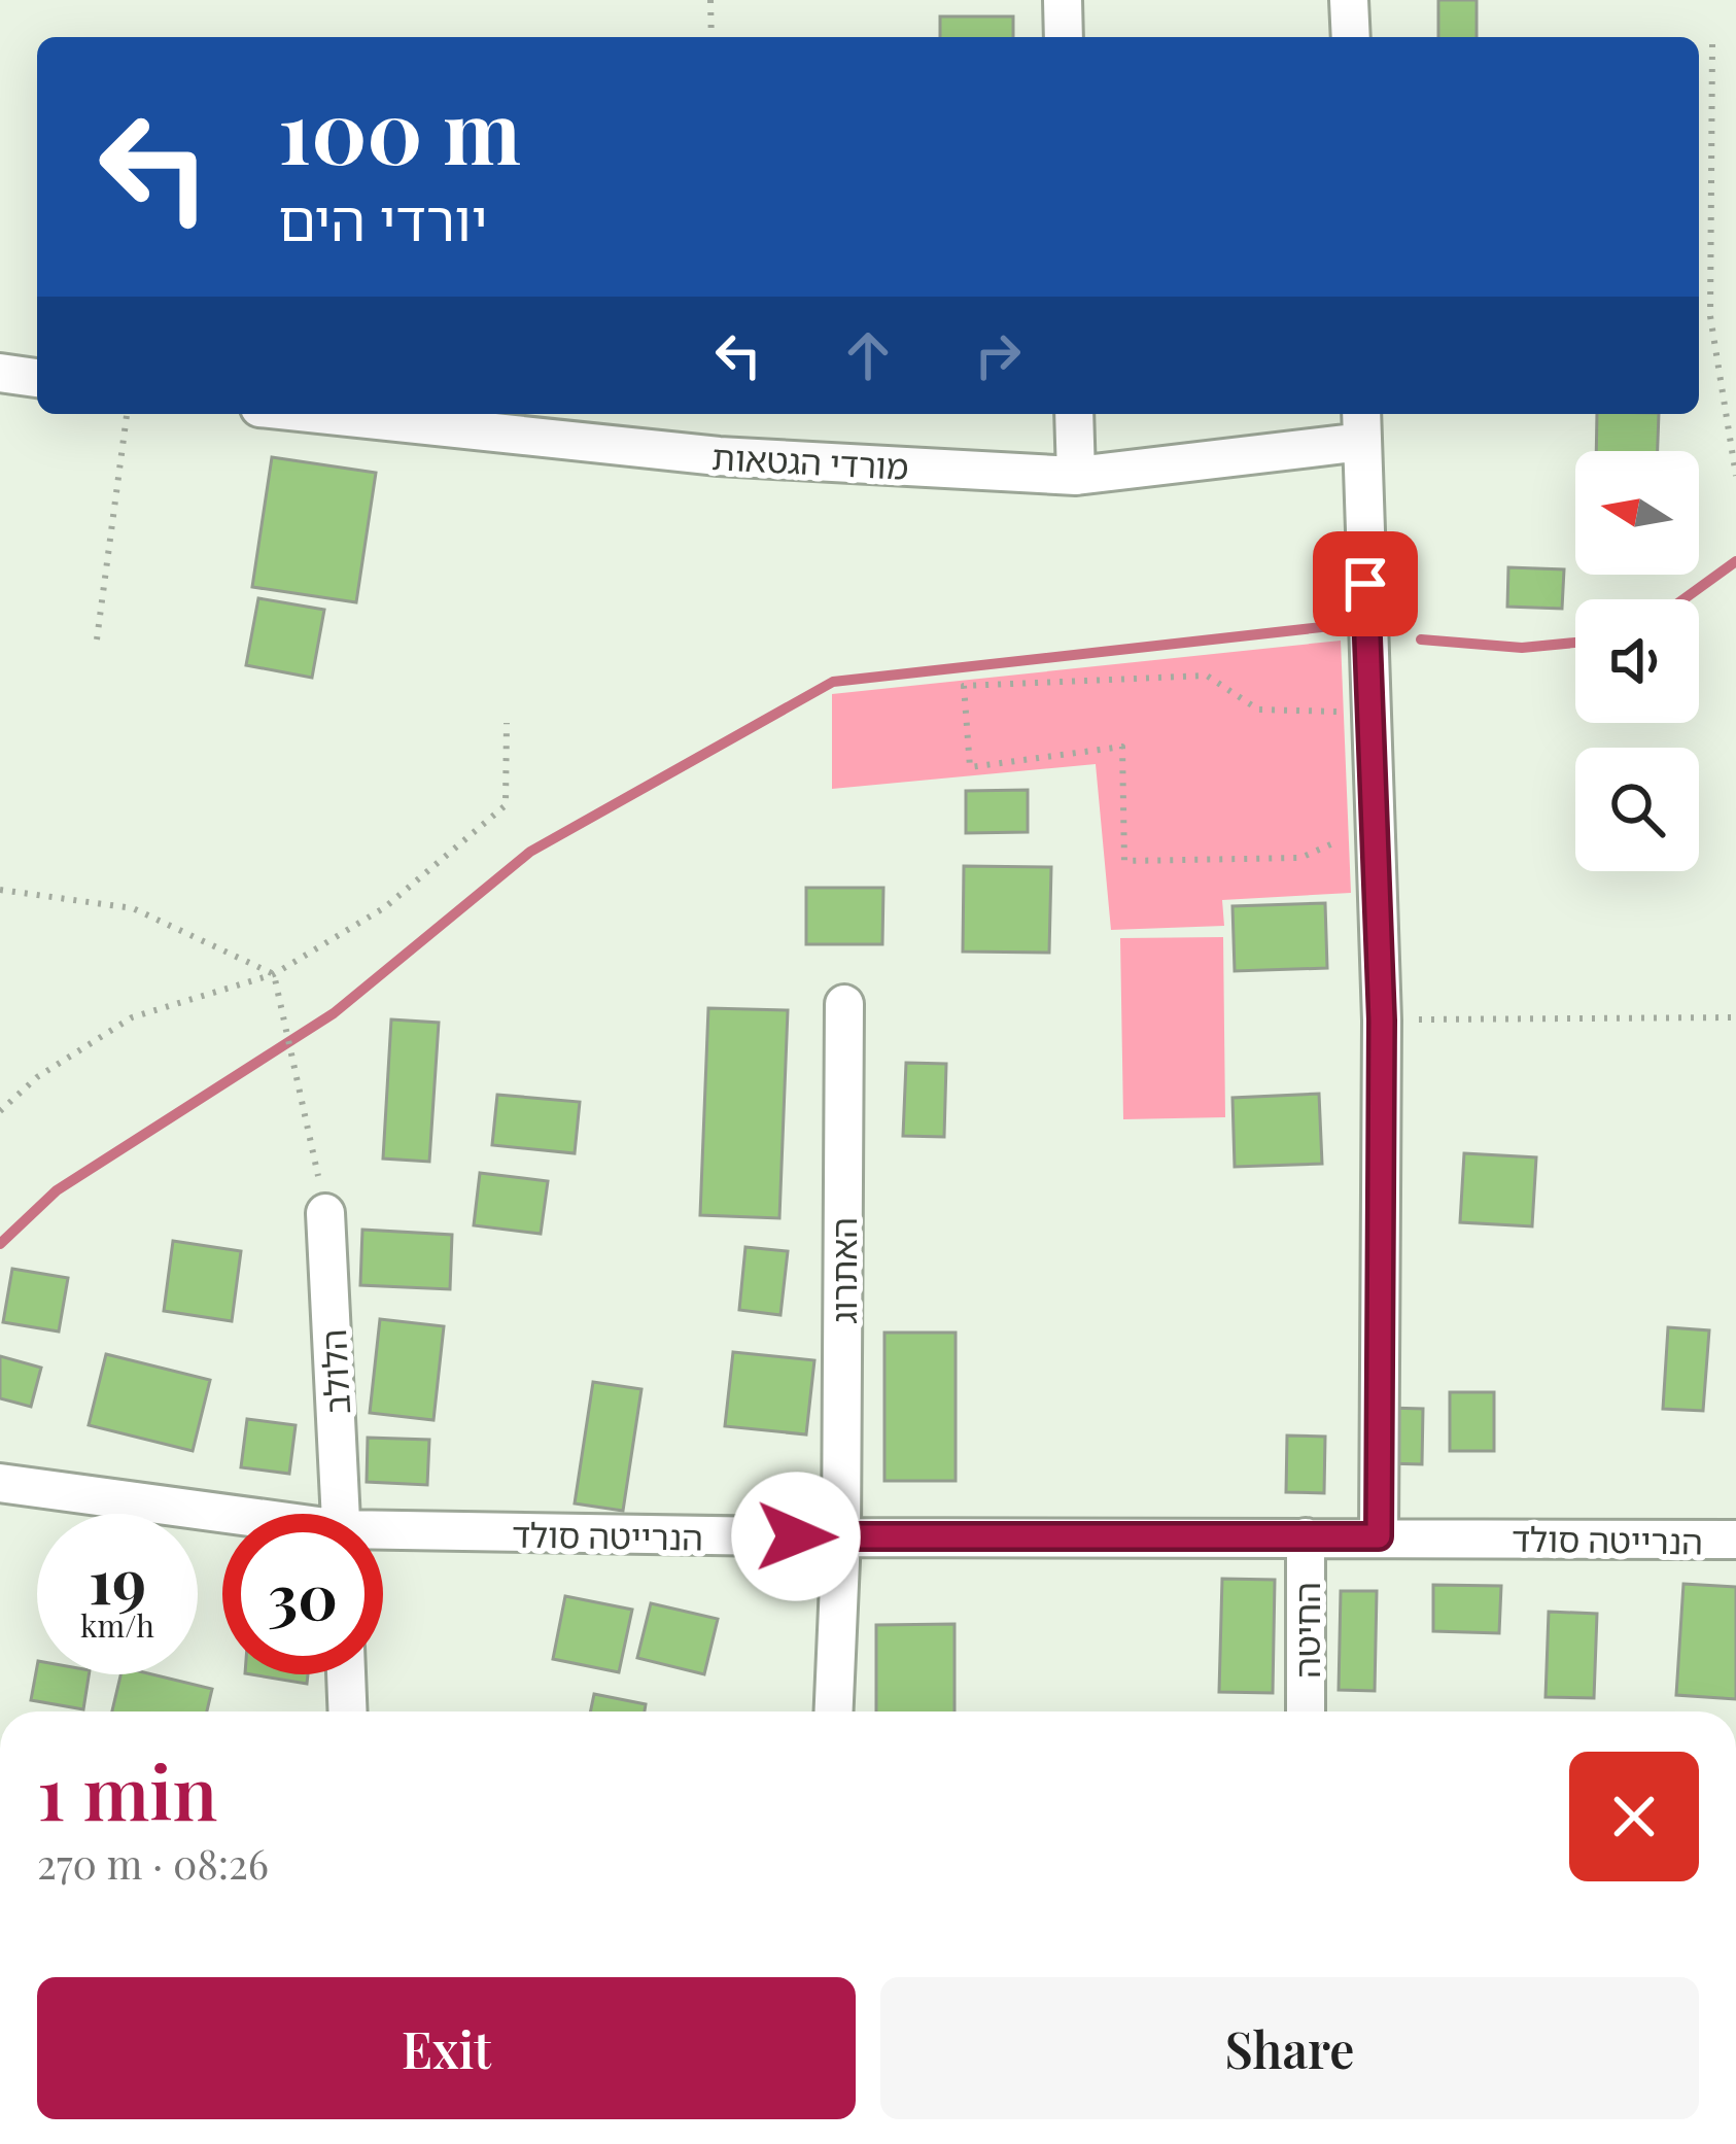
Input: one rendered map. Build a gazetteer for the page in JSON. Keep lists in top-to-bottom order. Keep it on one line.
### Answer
{"streets":{"street":["מורדי הגטאות","האתרוג","הלולב","הנרייטה סולד","החיטה"]},"crossings":[["האתרוג","הנרייטה סולד"],["הנרייטה סולד","החיטה"]],"north":"left","page":{"turn":["100 m","יורדי הים"],"speed":"19 km/h","limit":"30","heading":["1 min","270 m · 08:26"],"buttons":["Exit","Share"]}}
